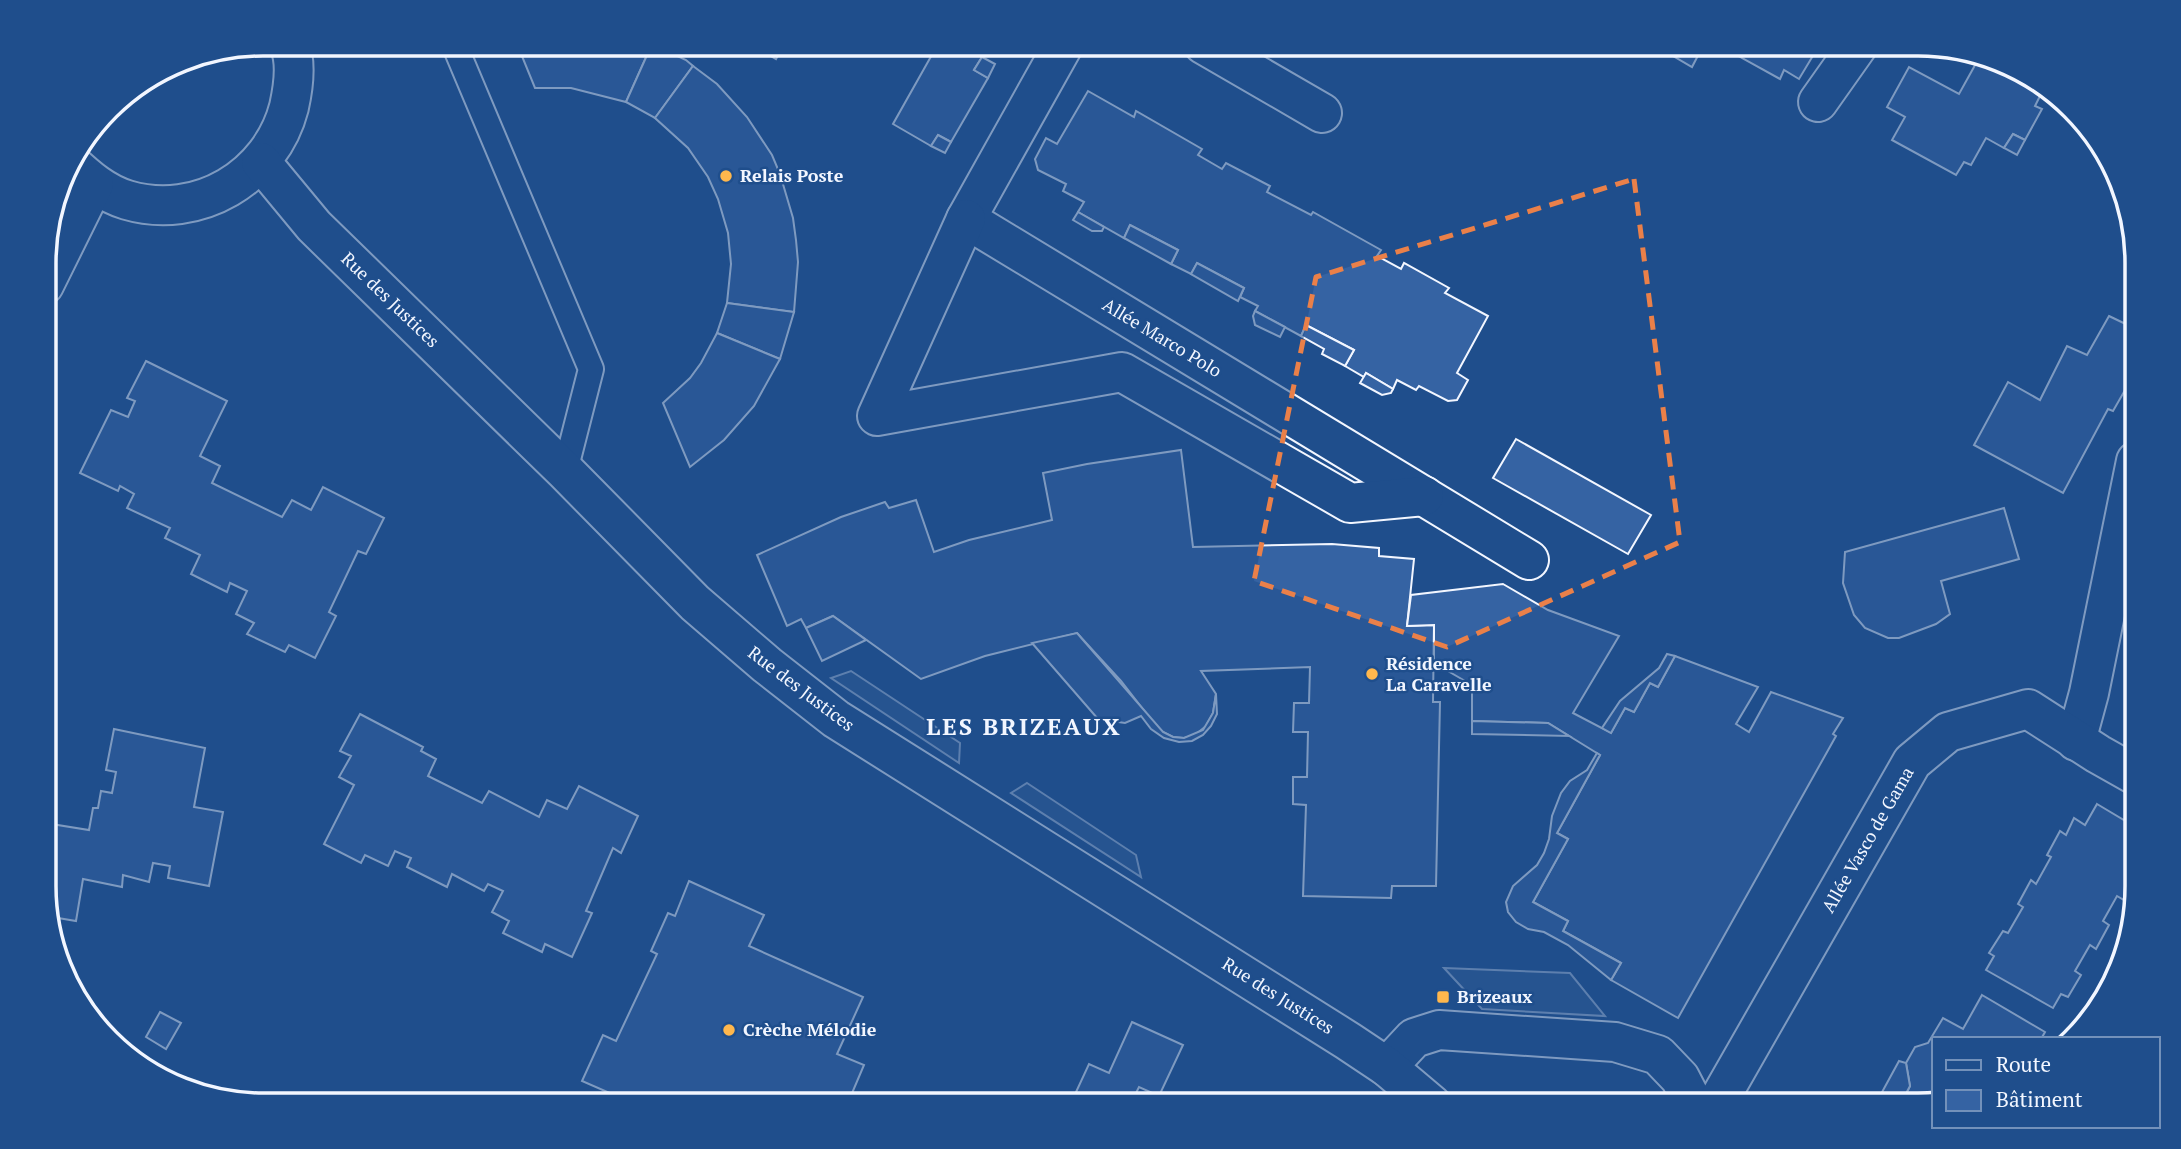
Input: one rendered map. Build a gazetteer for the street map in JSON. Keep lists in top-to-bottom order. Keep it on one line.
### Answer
{"streets":{"street":["Rue des Justices","Allée Marco Polo","Allée Vasco de Gama"]},"districts":["LES BRIZEAUX"],"places":{"other":["Relais Poste","Résidence La Caravelle","Crèche Mélodie"],"transit":["Brizeaux"]},"legend":["Route","Bâtiment"]}
